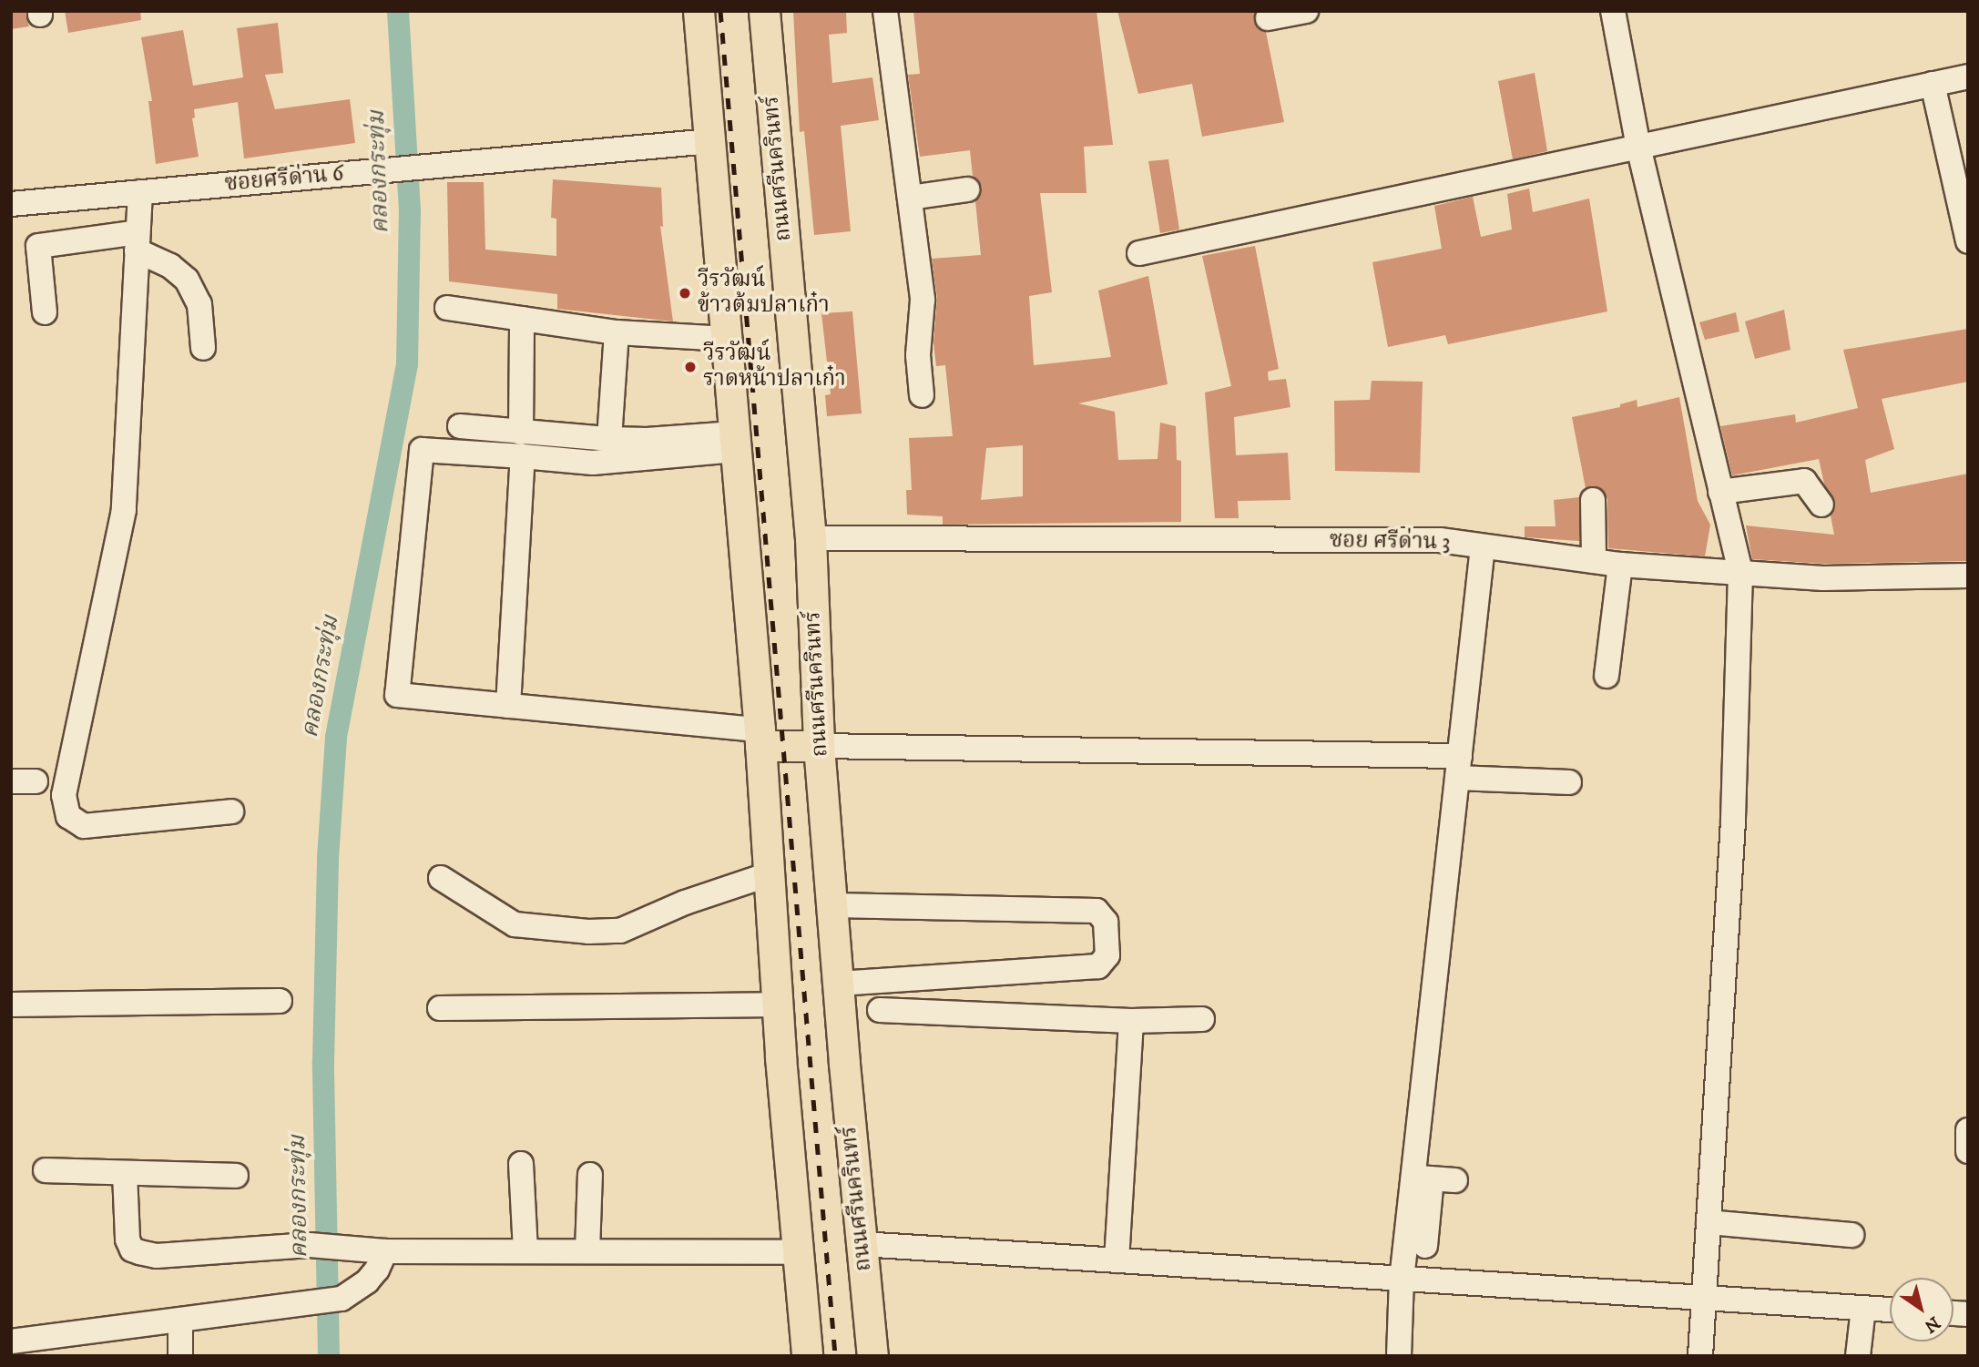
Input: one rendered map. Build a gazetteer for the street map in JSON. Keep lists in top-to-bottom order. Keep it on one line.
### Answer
{"streets":{"main road":["ถนนศรีนครินทร์"],"street":["ซอยศรีด่าน 6","ซอย ศรีด่าน 3"]},"crossings":[["ถนนศรีนครินทร์","ซอย ศรีด่าน 3"]],"water":["คลองกระทุ่ม"],"places":["วีรวัฒน์ ข้าวต้มปลาเก๋า","วีรวัฒน์ ราดหน้าปลาเก๋า"],"north":"bottom right"}
